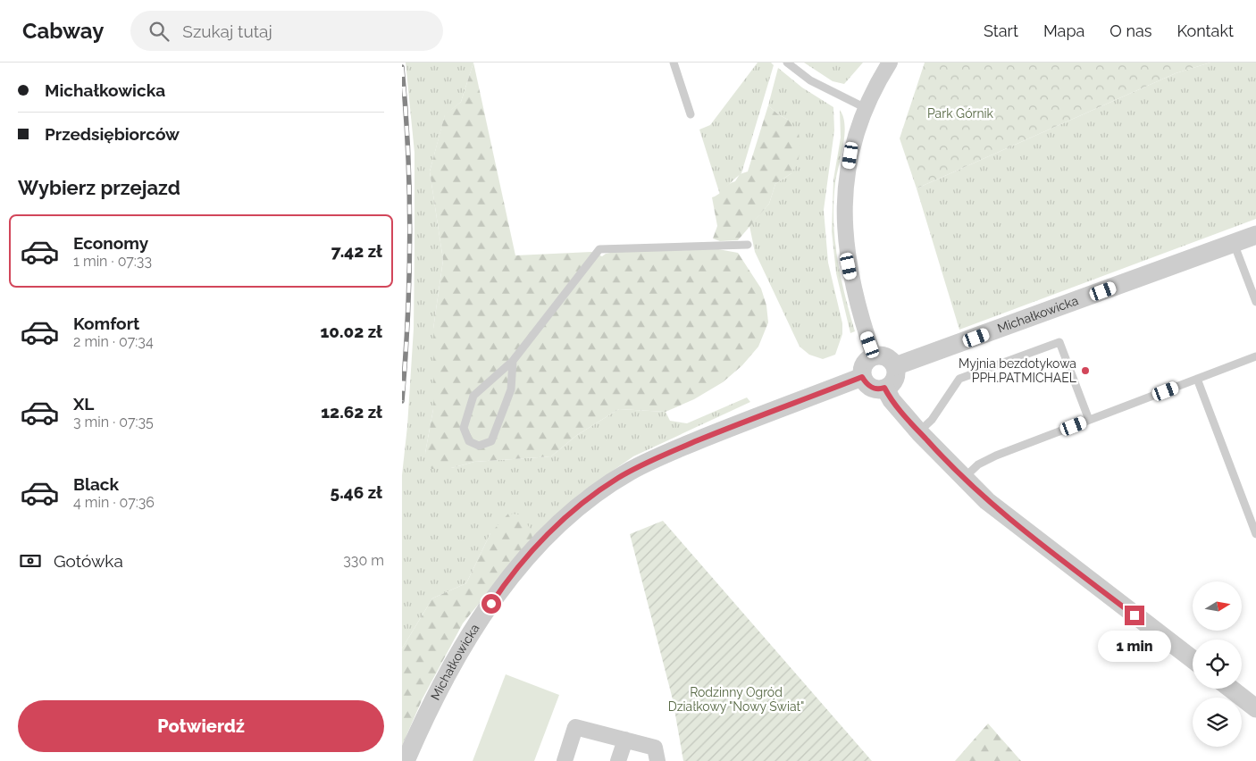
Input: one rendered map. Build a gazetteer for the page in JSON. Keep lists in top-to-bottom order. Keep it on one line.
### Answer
{"streets":{"street":["Michałkowicka"]},"parks":["Park Górnik","Rodzinny Ogród Działkowy \"Nowy Świat\""],"places":["Myjnia bezdotykowa PPH.PATMICHAEL"],"north":"right","page":{"header":"Cabway","search":"Szukaj tutaj","nav":["Start","Mapa","O nas","Kontakt"],"banner":["Michałkowicka","Przedsiębiorców"],"heading":"Wybierz przejazd","list":[{"name":"Economy","note":"1 min · 07:33","value":"7.42 zł"},{"name":"Komfort","note":"2 min · 07:34","value":"10.02 zł"},{"name":"XL","note":"3 min · 07:35","value":"12.62 zł"},{"name":"Black","note":"4 min · 07:36","value":"5.46 zł"}],"pay":["Gotówka","330 m"],"bubble":"1 min","buttons":"Potwierdź"}}
